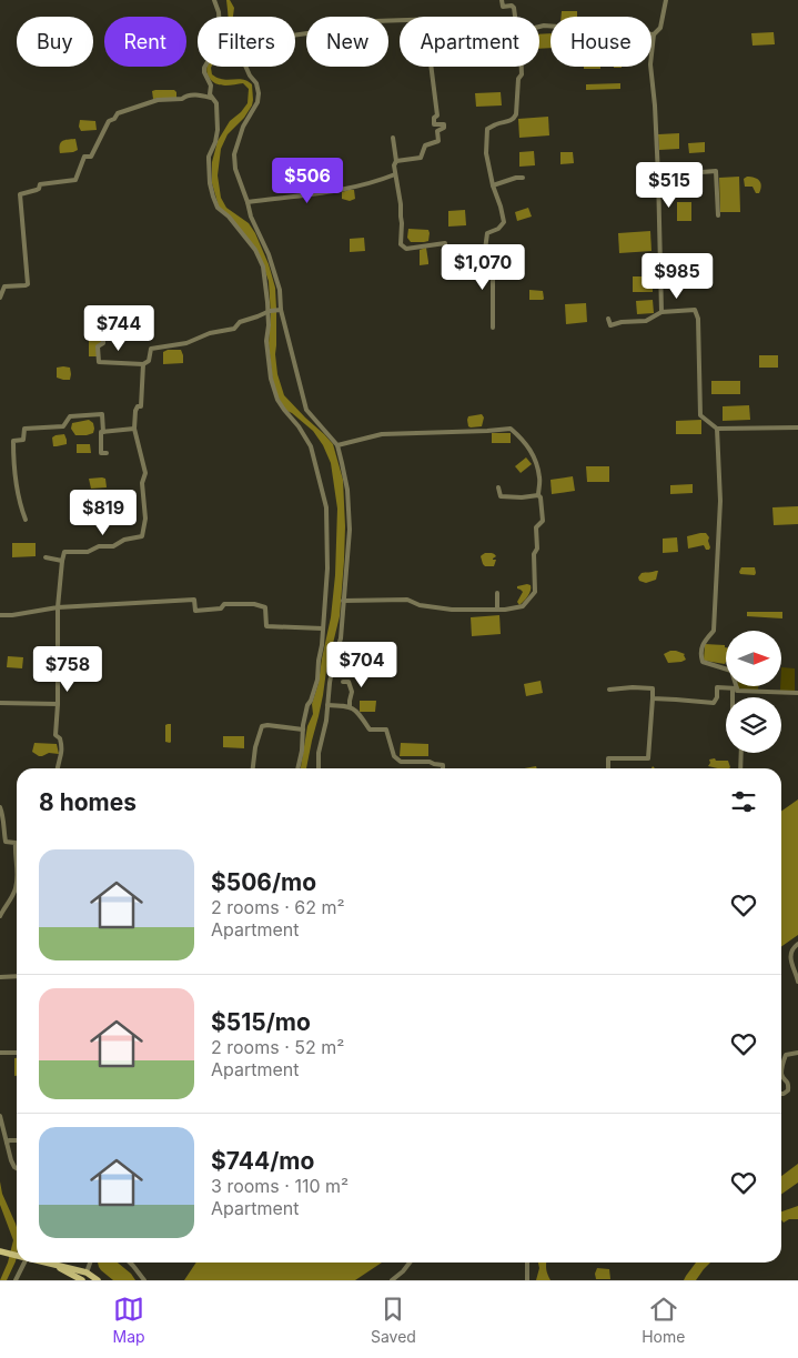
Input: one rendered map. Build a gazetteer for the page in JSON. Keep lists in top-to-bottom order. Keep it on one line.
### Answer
{"north":"right","page":{"chip":["Buy","Rent","Filters","New","Apartment","House"],"price":["$506","$515","$1,070","$985","$744","$819","$704","$758"],"heading":"8 homes","list":[{"name":"$506/mo","note":"2 rooms · 62 m² · Apartment"},{"name":"$515/mo","note":"2 rooms · 52 m² · Apartment"},{"name":"$744/mo","note":"3 rooms · 110 m² · Apartment"}],"tabs":["Map","Saved","Home"]}}
